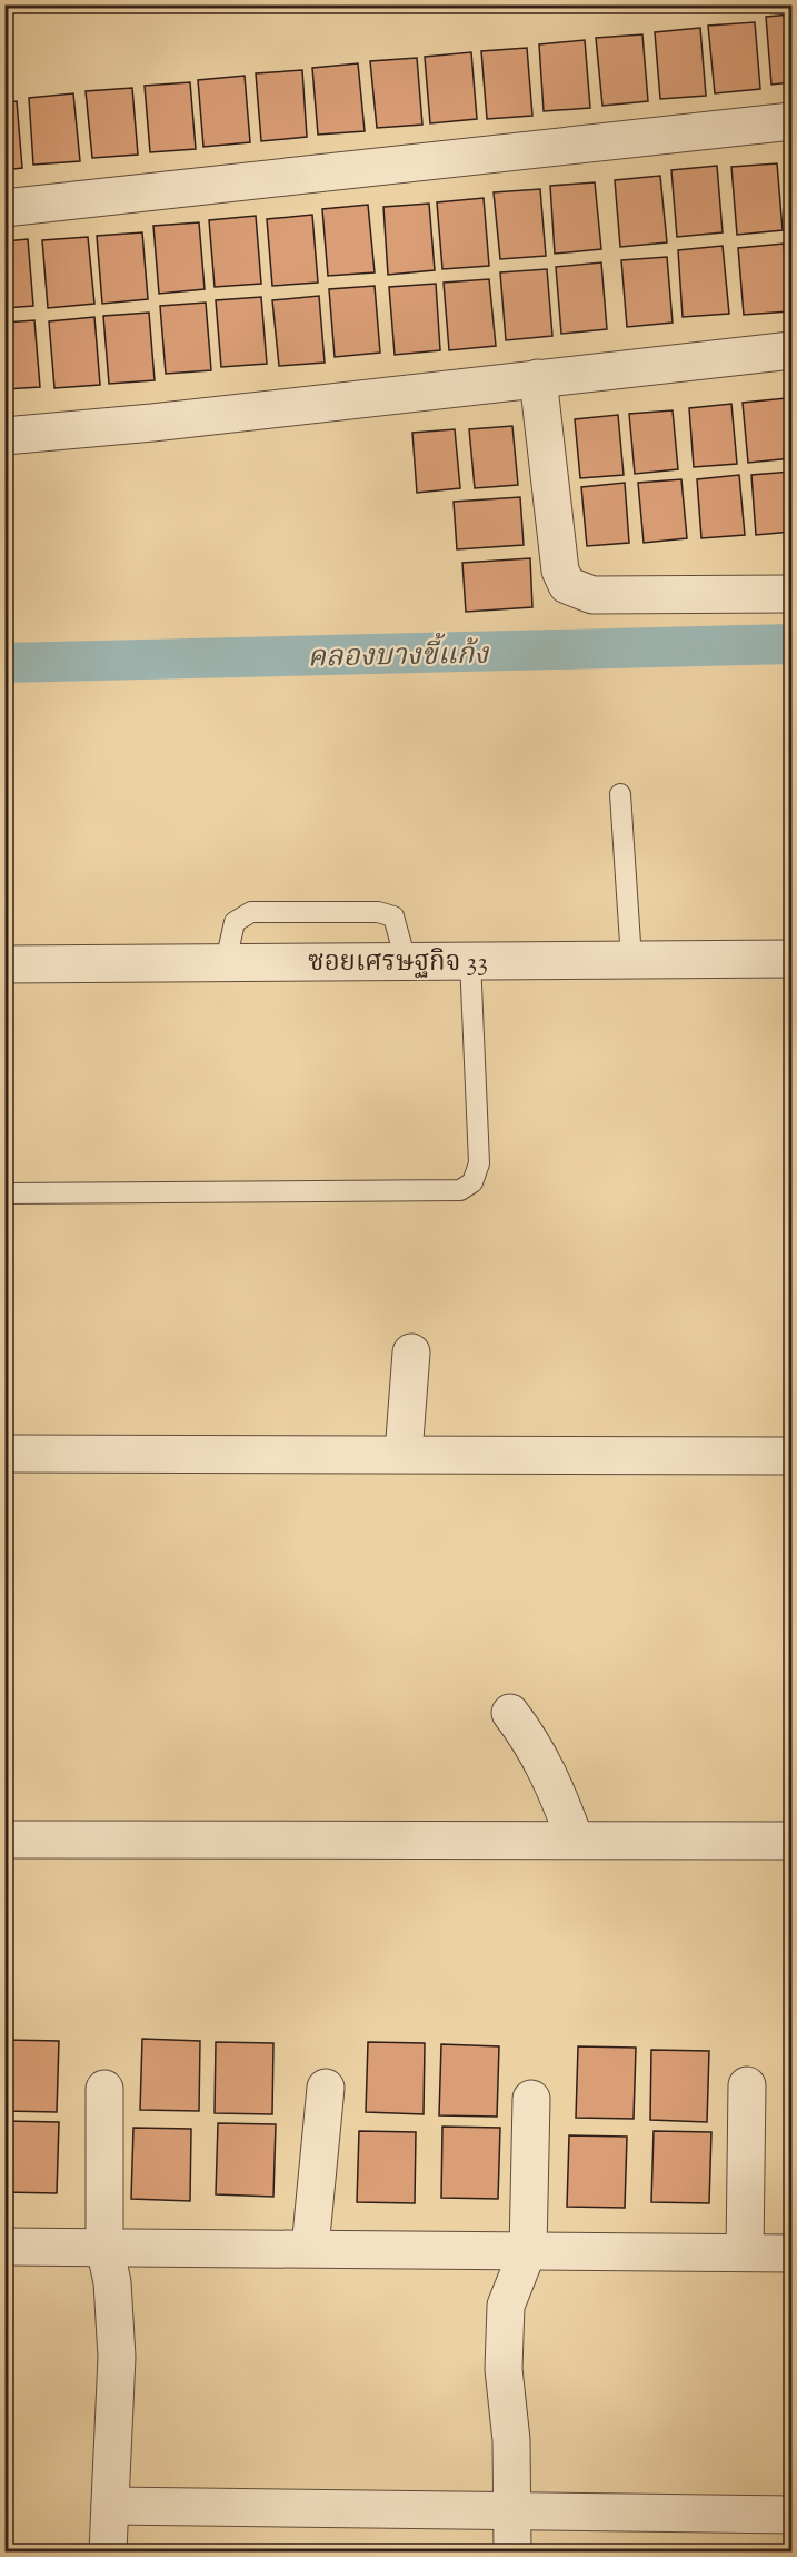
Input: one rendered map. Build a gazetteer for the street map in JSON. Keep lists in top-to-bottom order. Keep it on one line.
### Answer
{"streets":{"street":["ซอยเศรษฐกิจ 33"]},"water":["คลองบางขี้แก้ง"]}
